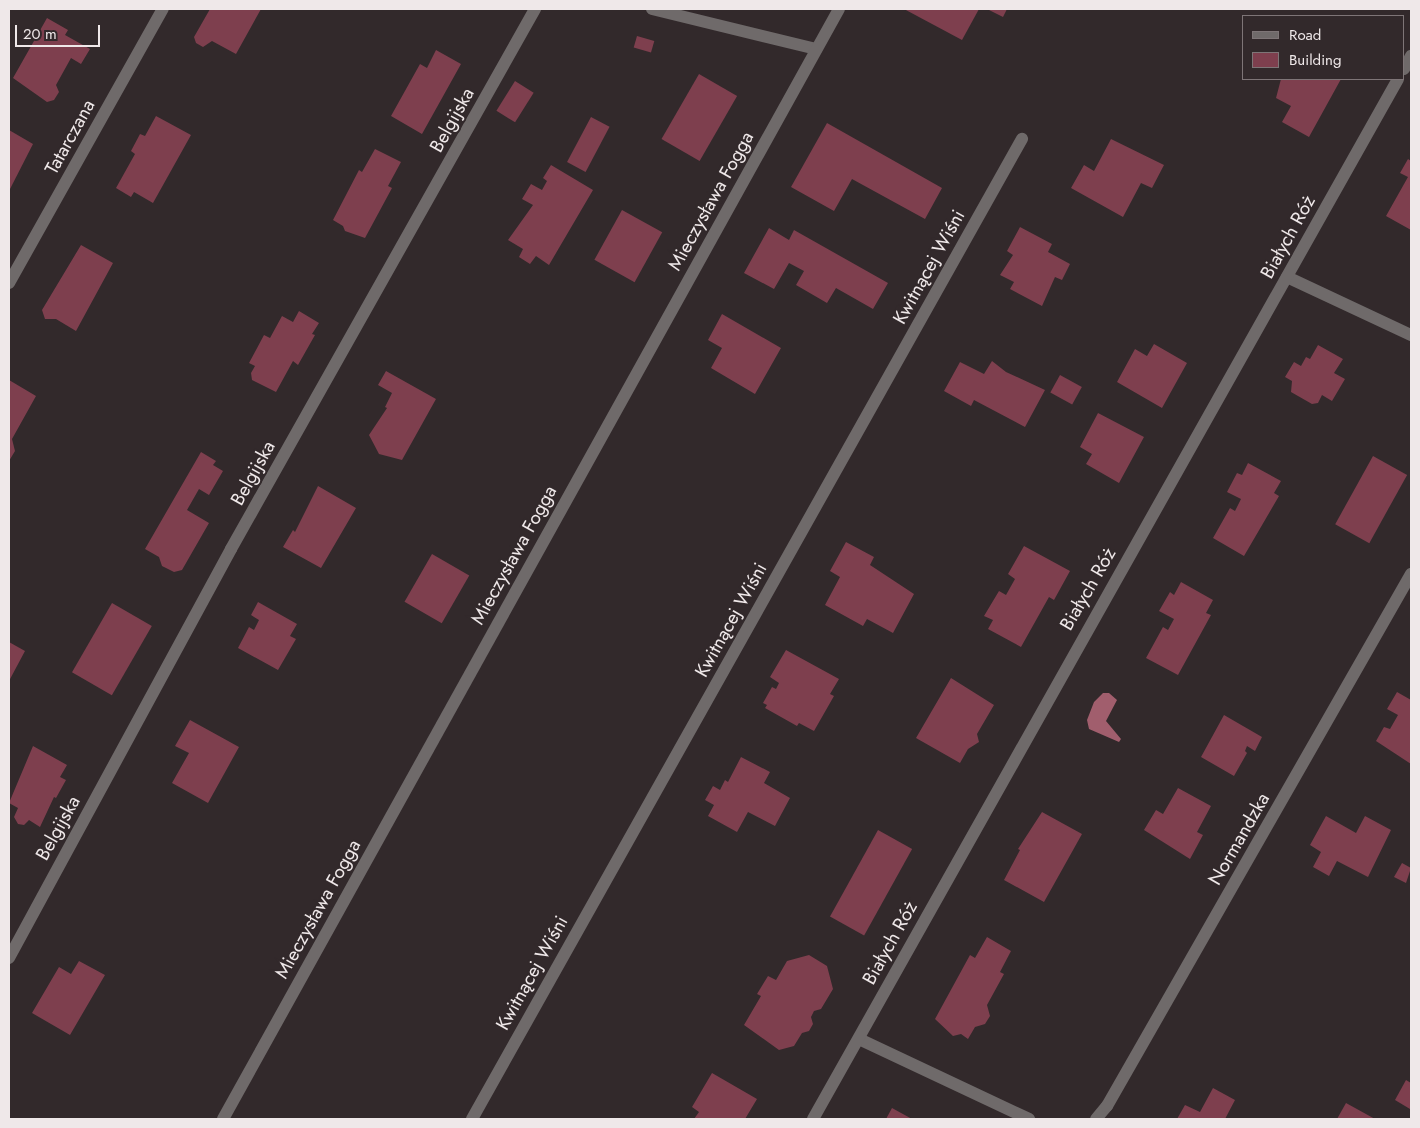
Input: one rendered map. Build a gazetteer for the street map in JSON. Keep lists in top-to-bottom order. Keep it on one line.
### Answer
{"streets":{"street":["Belgijska","Tatarczana","Mieczysława Fogga","Białych Róż","Kwitnącej Wiśni","Normandzka"]},"legend":["Road","Building"],"scale_bar":"20 m"}
